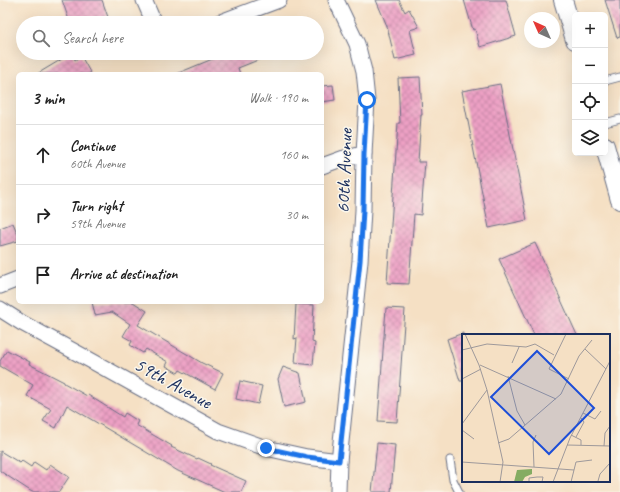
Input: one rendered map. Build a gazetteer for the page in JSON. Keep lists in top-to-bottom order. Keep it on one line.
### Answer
{"streets":{"street":["60th Avenue","59th Avenue"]},"crossings":[["60th Avenue","59th Avenue"]],"north":"top left","page":{"map_buttons":["+","−"],"search":"Search here","heading":["3 min","Walk · 190 m"],"list":[["Continue","60th Avenue","160 m"],["Turn right","59th Avenue","30 m"],"Arrive at destination"]}}
